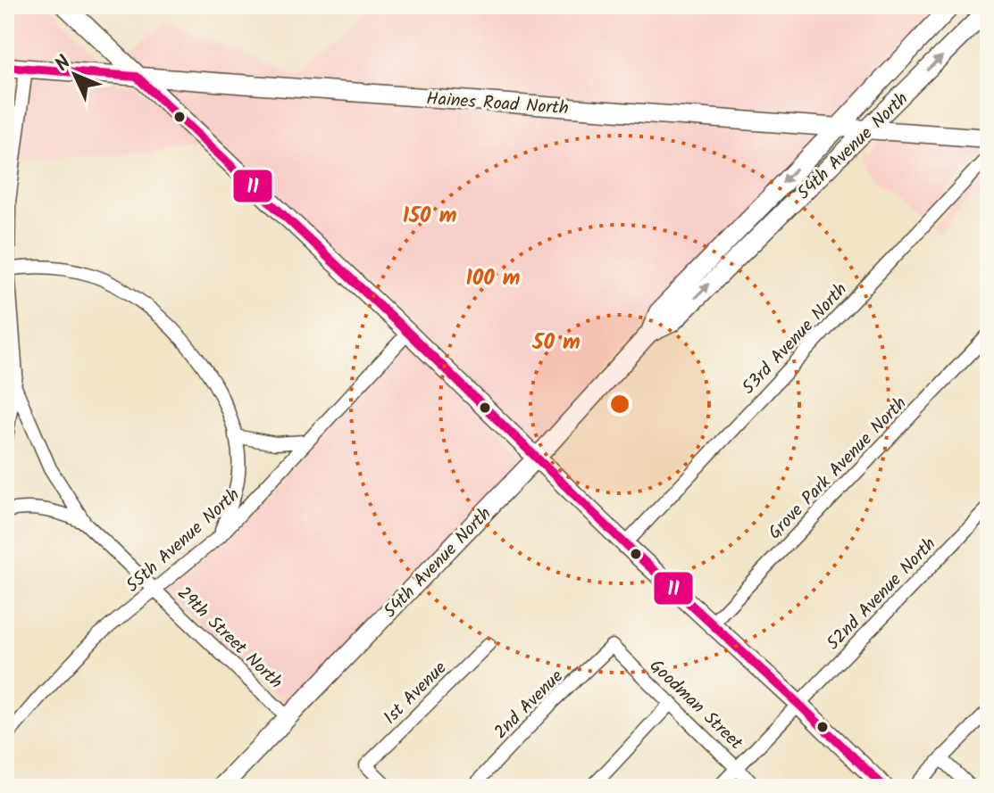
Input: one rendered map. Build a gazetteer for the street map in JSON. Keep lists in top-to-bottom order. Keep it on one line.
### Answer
{"streets":{"street":["Haines Road North","54th Avenue North","53rd Avenue North","Grove Park Avenue North","55th Avenue North","52nd Avenue North","29th Street North","1st Avenue","2nd Avenue","Goodman Street"]},"crossings":[["Haines Road North","54th Avenue North"],["54th Avenue North","29th Street North"],["55th Avenue North","29th Street North"],["52nd Avenue North","Goodman Street"],["2nd Avenue","Goodman Street"]],"lines":["transit line 11"],"north":"top left","rings":["150 m","100 m","50 m"]}
